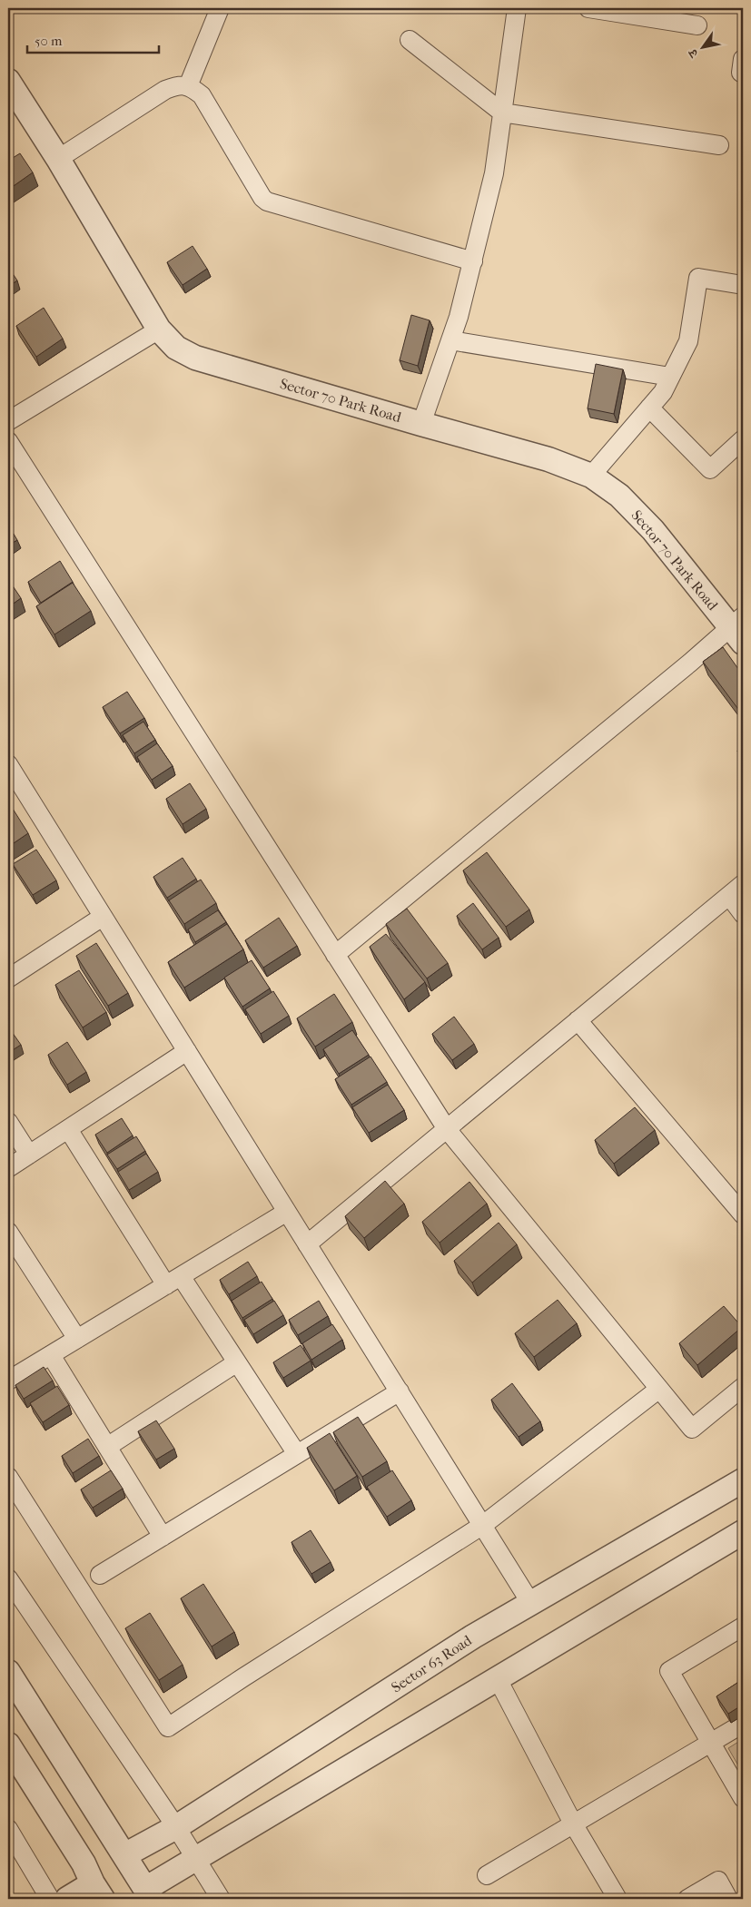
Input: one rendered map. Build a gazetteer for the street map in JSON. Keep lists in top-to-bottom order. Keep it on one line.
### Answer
{"streets":{"street":["Sector 70 Park Road","Sector 63 Road"]},"scale_bar":"50 m","north":"bottom left"}
